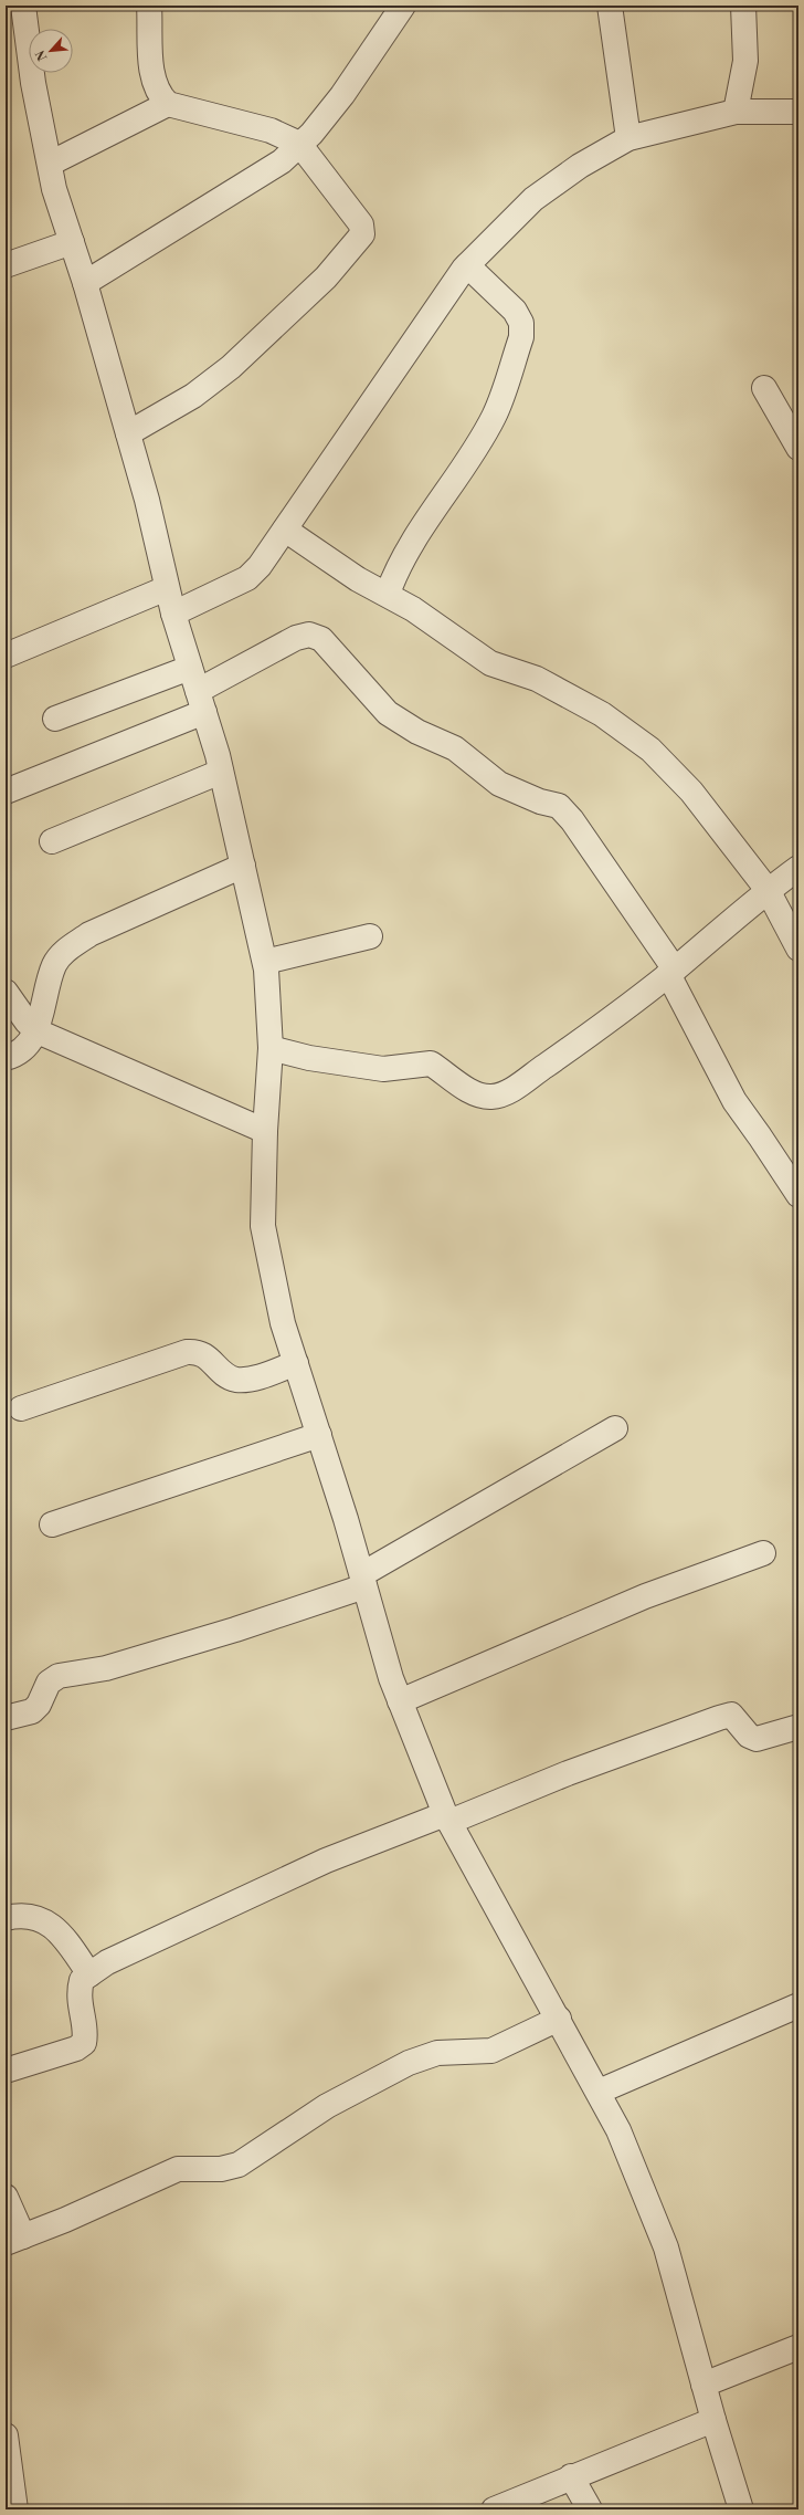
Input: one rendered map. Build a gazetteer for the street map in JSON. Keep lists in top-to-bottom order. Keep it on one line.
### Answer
{"north":"bottom left"}
